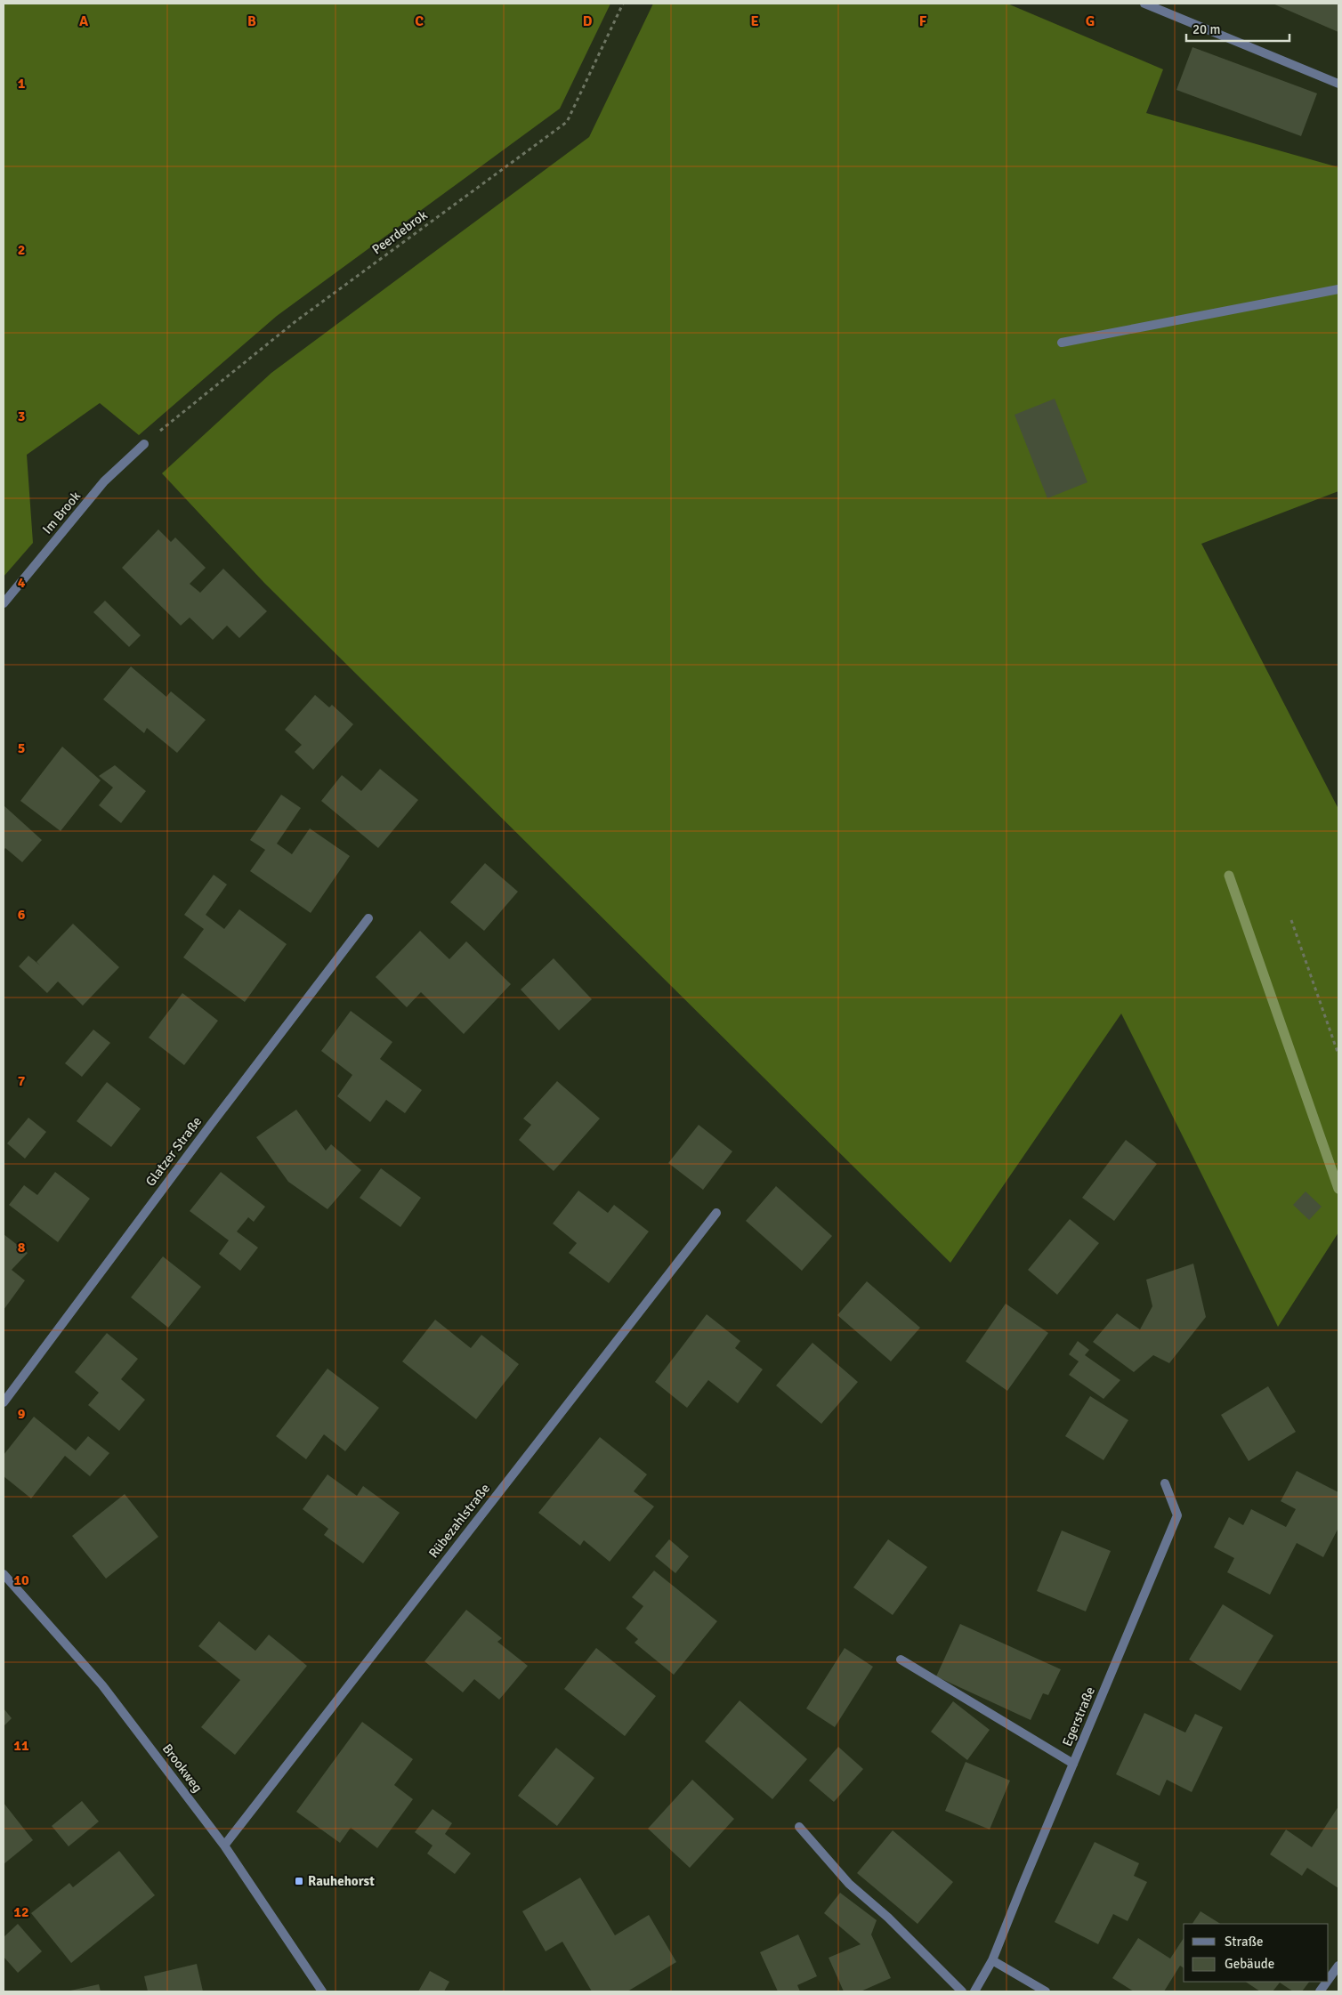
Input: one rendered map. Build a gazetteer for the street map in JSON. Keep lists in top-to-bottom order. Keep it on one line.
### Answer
{"streets":{"street":["Im Brook","Glatzer Straße","Rübezahlstraße","Egerstraße","Brookweg"],"path":["Peerdebrok"]},"crossings":[["Peerdebrok","Im Brook"],["Rübezahlstraße","Brookweg"]],"places":{"transit":["Rauhehorst"]},"legend":["Straße","Gebäude"],"scale_bar":"20 m","grid":{"columns":["A","B","C","D","E","F","G"],"rows":["1","2","3","4","5","6","7","8","9","10","11","12"]}}
